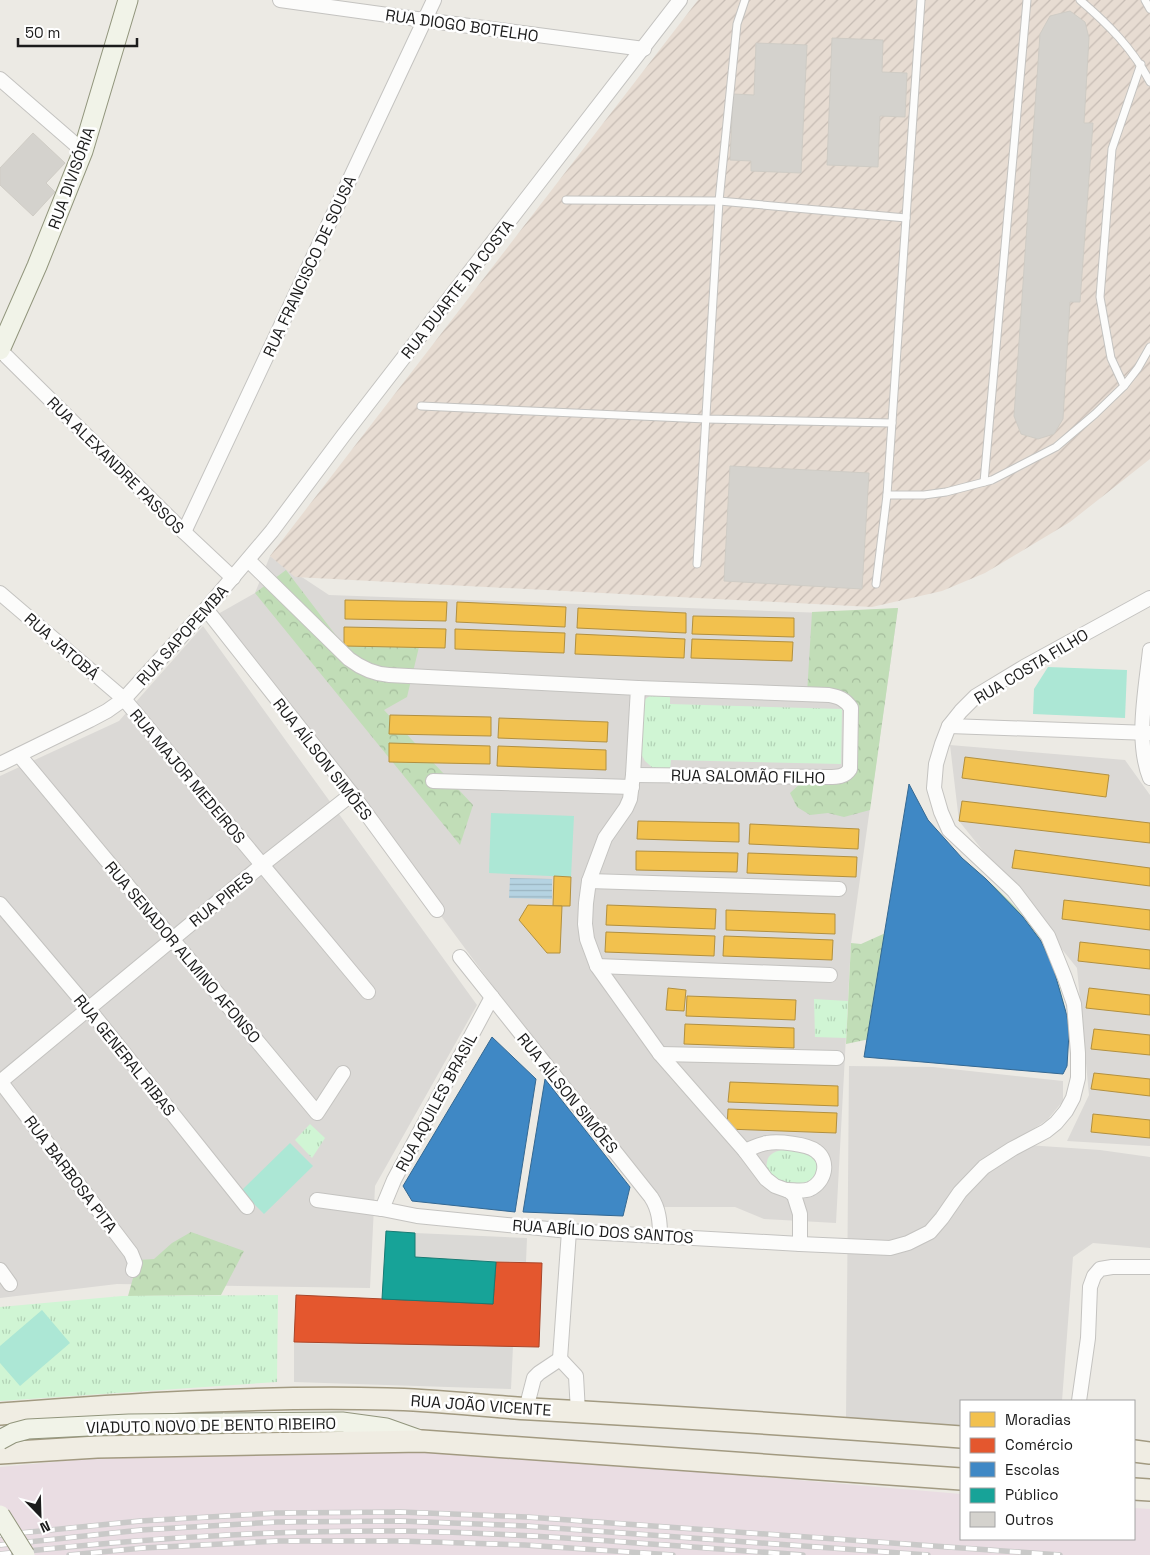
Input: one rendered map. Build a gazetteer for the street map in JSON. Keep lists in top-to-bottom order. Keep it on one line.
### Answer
{"streets":{"main road":["RUA DIVISÓRIA","RUA JOÃO VICENTE","VIADUTO NOVO DE BENTO RIBEIRO"],"street":["RUA DIOGO BOTELHO","RUA FRANCISCO DE SOUSA","RUA DUARTE DA COSTA","RUA ALEXANDRE PASSOS","RUA SAPOPEMBA","RUA JATOBÁ","RUA COSTA FILHO","RUA AÍLSON SIMÕES","RUA MAJOR MEDEIROS","RUA SALOMÃO FILHO","RUA PIRES","RUA SENADOR ALMINO AFONSO","RUA GENERAL RIBAS","RUA AQUILES BRASIL","RUA BARBOSA PITA","RUA ABÍLIO DOS SANTOS"]},"crossings":[["RUA DIOGO BOTELHO","RUA FRANCISCO DE SOUSA"],["RUA DIOGO BOTELHO","RUA DUARTE DA COSTA"],["RUA DIVISÓRIA","RUA ALEXANDRE PASSOS"],["RUA FRANCISCO DE SOUSA","RUA ALEXANDRE PASSOS"],["RUA DUARTE DA COSTA","RUA ALEXANDRE PASSOS"],["RUA DUARTE DA COSTA","RUA SAPOPEMBA"],["RUA DUARTE DA COSTA","RUA SALOMÃO FILHO"],["RUA ALEXANDRE PASSOS","RUA SAPOPEMBA"],["RUA SAPOPEMBA","RUA JATOBÁ"],["RUA SAPOPEMBA","RUA AÍLSON SIMÕES"],["RUA SAPOPEMBA","RUA MAJOR MEDEIROS"],["RUA SAPOPEMBA","RUA SENADOR ALMINO AFONSO"],["RUA JATOBÁ","RUA MAJOR MEDEIROS"],["RUA COSTA FILHO","RUA ABÍLIO DOS SANTOS"],["RUA AÍLSON SIMÕES","RUA PIRES"],["RUA AÍLSON SIMÕES","RUA AQUILES BRASIL"],["RUA AÍLSON SIMÕES","RUA ABÍLIO DOS SANTOS"],["RUA MAJOR MEDEIROS","RUA PIRES"],["RUA PIRES","RUA SENADOR ALMINO AFONSO"],["RUA PIRES","RUA GENERAL RIBAS"],["RUA PIRES","RUA BARBOSA PITA"],["RUA AQUILES BRASIL","RUA ABÍLIO DOS SANTOS"]],"legend":["Moradias","Comércio","Escolas","Público","Outros"],"scale_bar":"50 m","north":"bottom right"}
